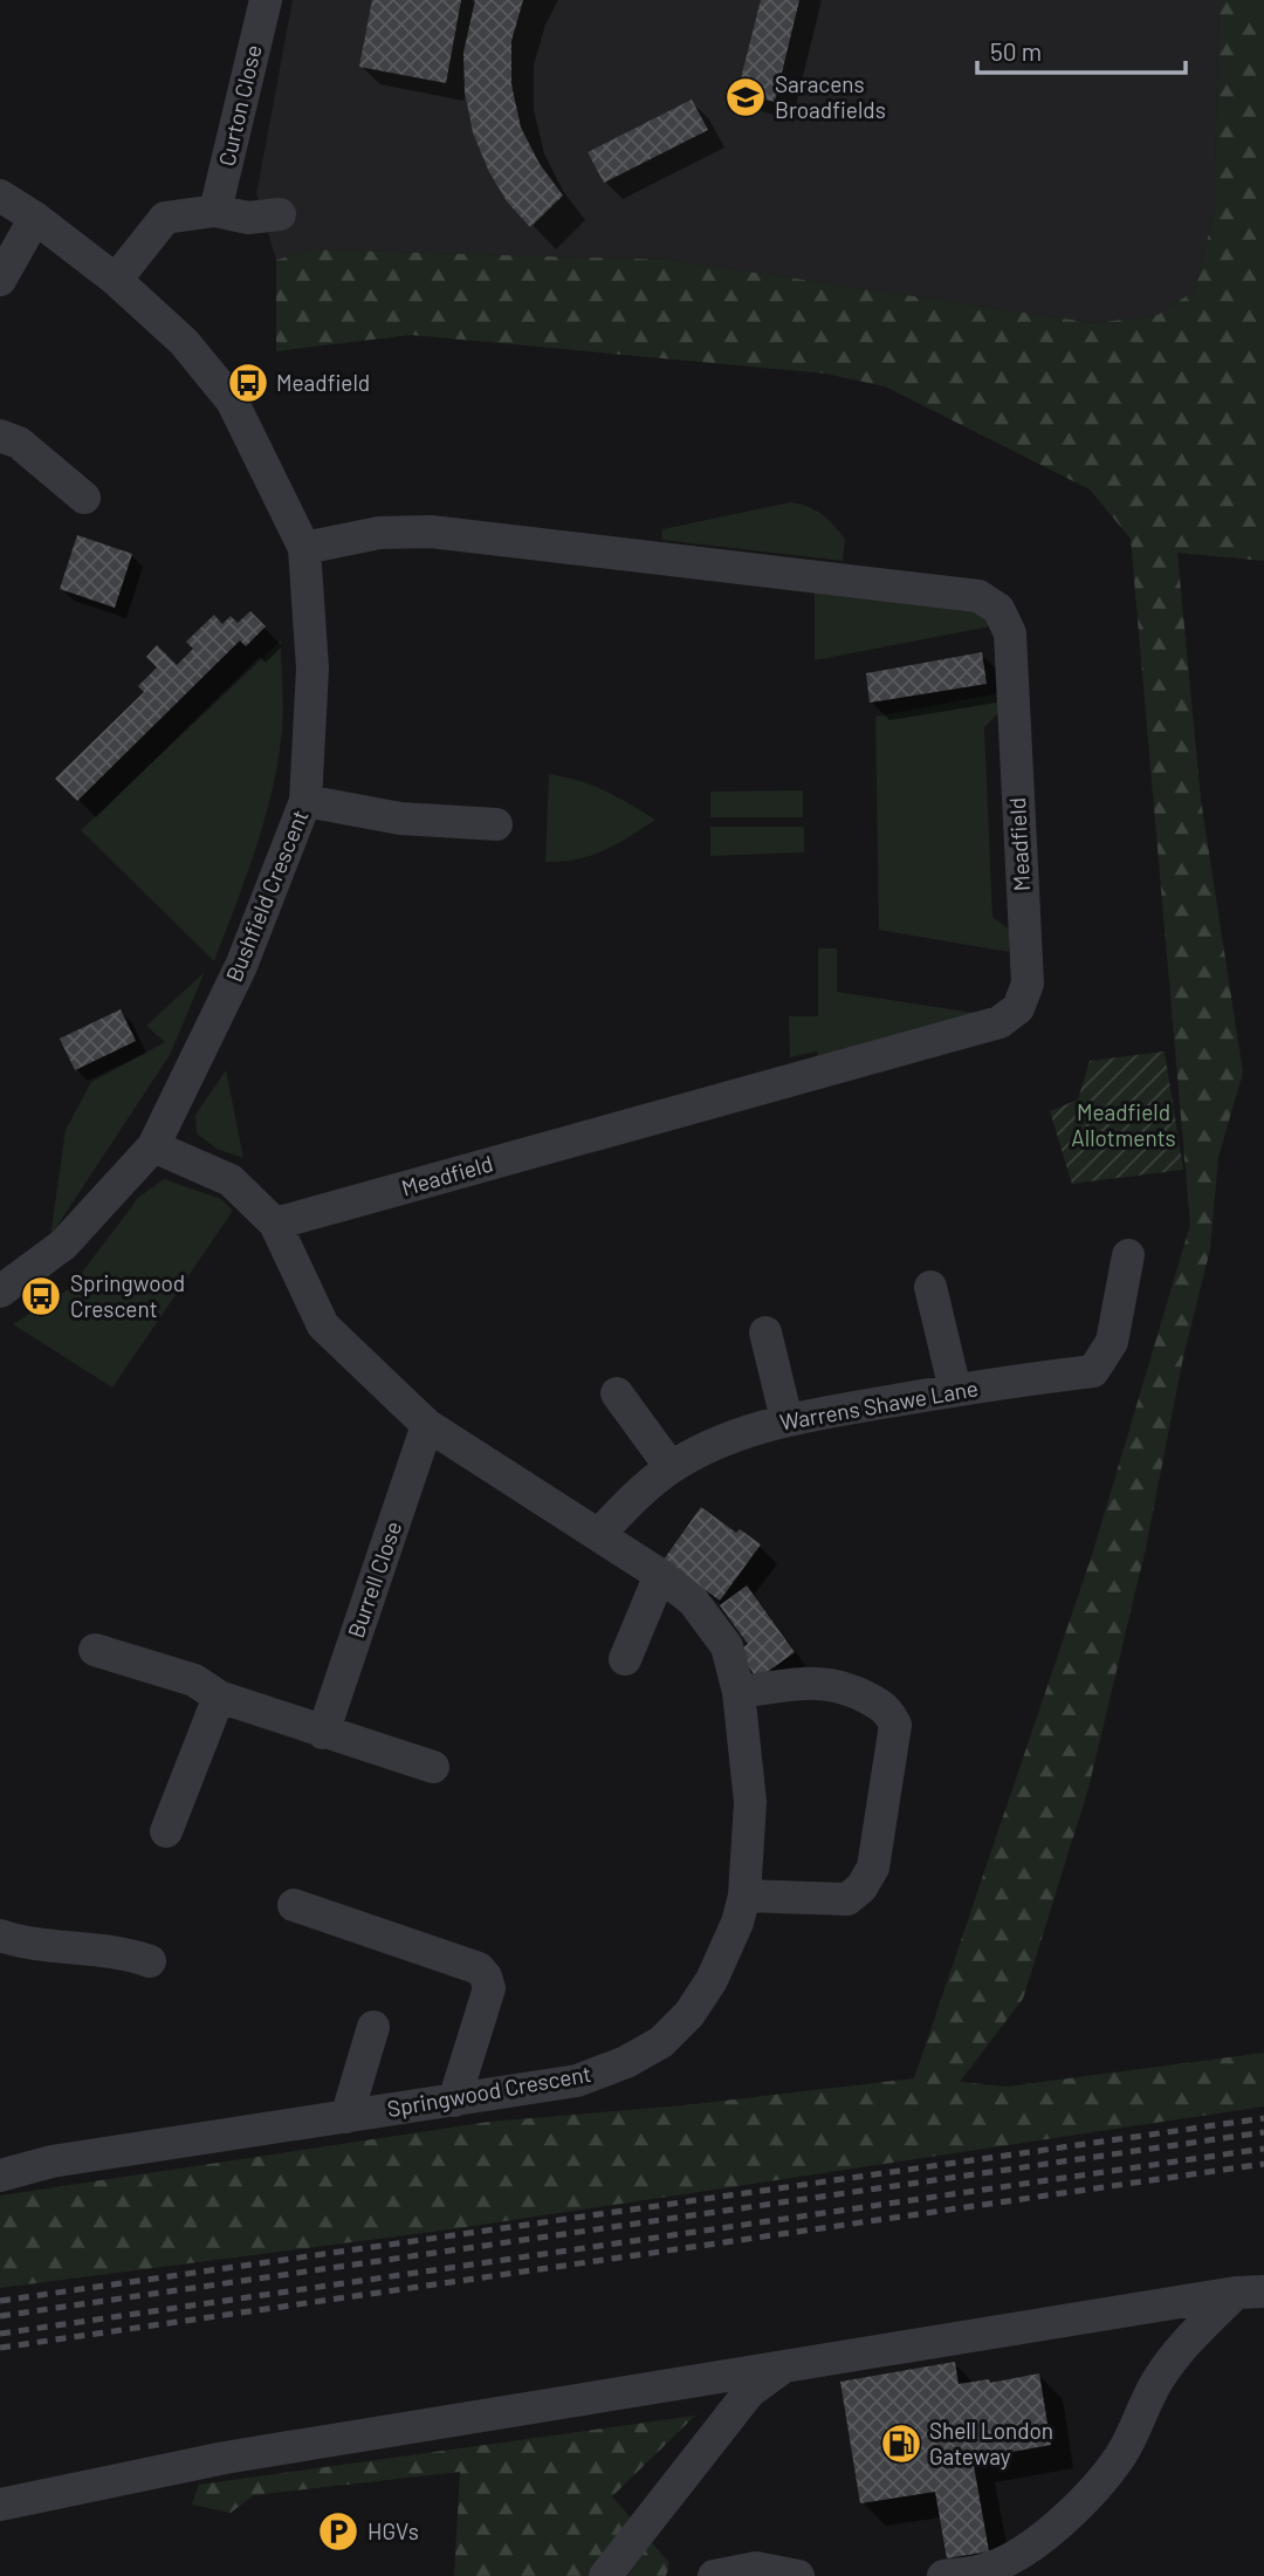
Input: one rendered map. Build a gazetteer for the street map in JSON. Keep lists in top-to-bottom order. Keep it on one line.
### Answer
{"streets":{"street":["Curton Close","Meadfield","Bushfield Crescent","Warrens Shawe Lane","Burrell Close","Springwood Crescent"]},"crossings":[["Meadfield","Bushfield Crescent"],["Meadfield","Springwood Crescent"],["Bushfield Crescent","Springwood Crescent"],["Warrens Shawe Lane","Springwood Crescent"],["Burrell Close","Springwood Crescent"]],"parks":["Meadfield Allotments"],"places":{"school or university":["Saracens Broadfields"],"bus stop":["Meadfield","Springwood Crescent"],"fuel station":["Shell London Gateway"],"parking":["HGVs"]},"scale_bar":"50 m"}
